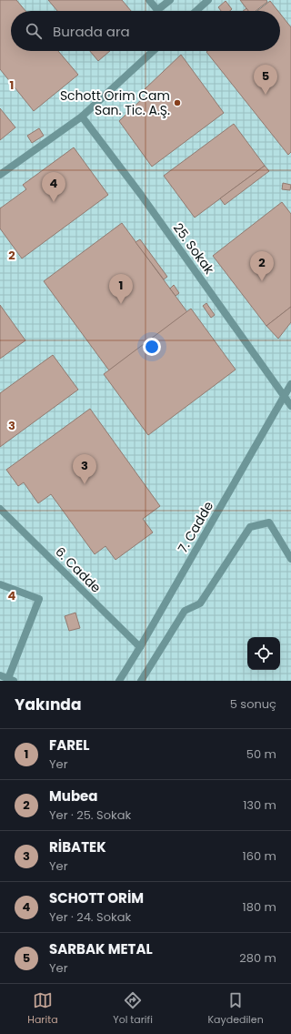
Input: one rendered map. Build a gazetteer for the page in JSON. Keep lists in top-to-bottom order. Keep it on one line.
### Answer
{"streets":{"street":["25. Sokak","7. Cadde","6. Cadde"]},"crossings":[["25. Sokak","7. Cadde"],["7. Cadde","6. Cadde"]],"places":["Schott Orim Cam San. Tic. A.Ş."],"page":{"search":"Burada ara","pins":["5","4","2","1","3"],"heading":["Yakında","5 sonuç"],"list":[{"mark":"1","name":"FAREL","note":"Yer","value":"50 m"},{"mark":"2","name":"Mubea","note":"Yer · 25. Sokak","value":"130 m"},{"mark":"3","name":"RİBATEK","note":"Yer","value":"160 m"},{"mark":"4","name":"SCHOTT ORİM","note":"Yer · 24. Sokak","value":"180 m"},{"mark":"5","name":"SARBAK METAL","note":"Yer","value":"280 m"}],"nav":["Harita","Yol tarifi","Kaydedilen"]},"grid":{"rows":["1","2","3","4"]}}
